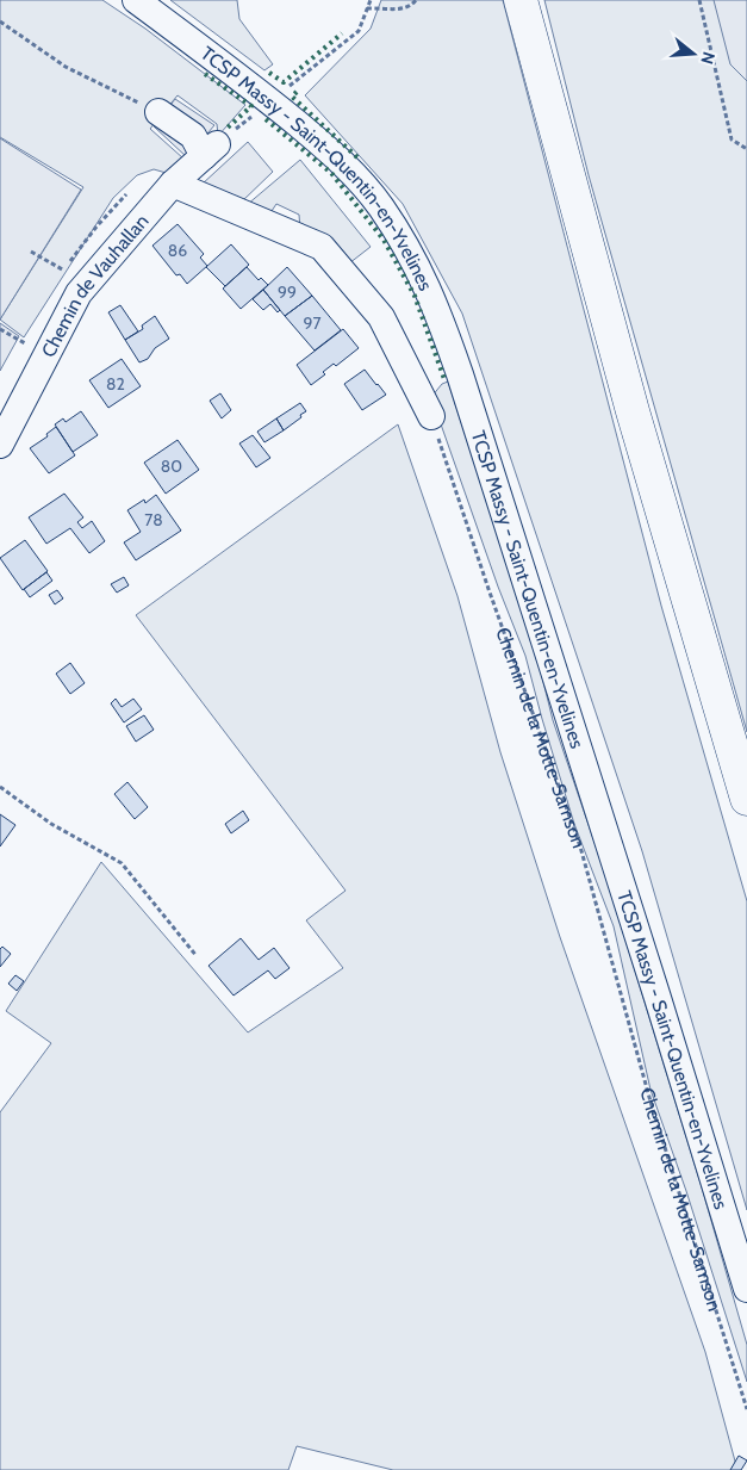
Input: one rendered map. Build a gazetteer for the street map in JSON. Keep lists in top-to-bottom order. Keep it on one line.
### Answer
{"streets":{"street":["TCSP Massy - Saint-Quentin-en-Yvelines","Chemin de Vauhallan"],"path":["Chemin de la Motte-Samson"]},"house_numbers":["86","99","97","82","80","78"],"north":"right"}
